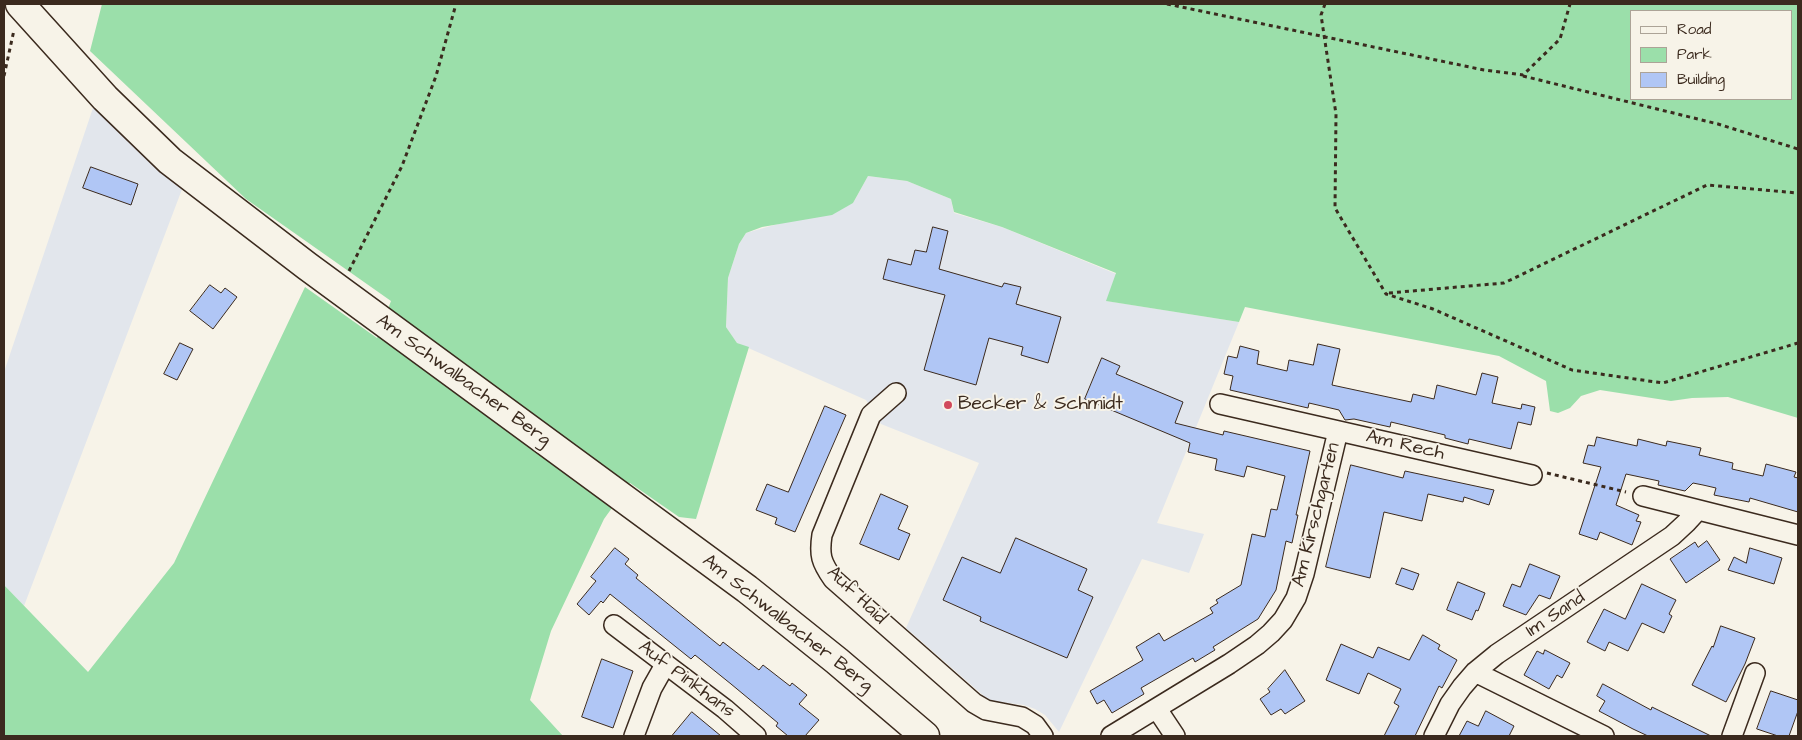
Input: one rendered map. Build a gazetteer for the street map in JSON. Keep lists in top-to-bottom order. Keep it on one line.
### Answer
{"streets":{"main road":["Am Schwalbacher Berg"],"street":["Am Rech","Am Kirschgarten","Auf Haid","Im Sand","Auf Pinkhans"]},"crossings":[["Am Rech","Am Kirschgarten"]],"places":["Becker & Schmidt"],"legend":["Road","Park","Building"]}
